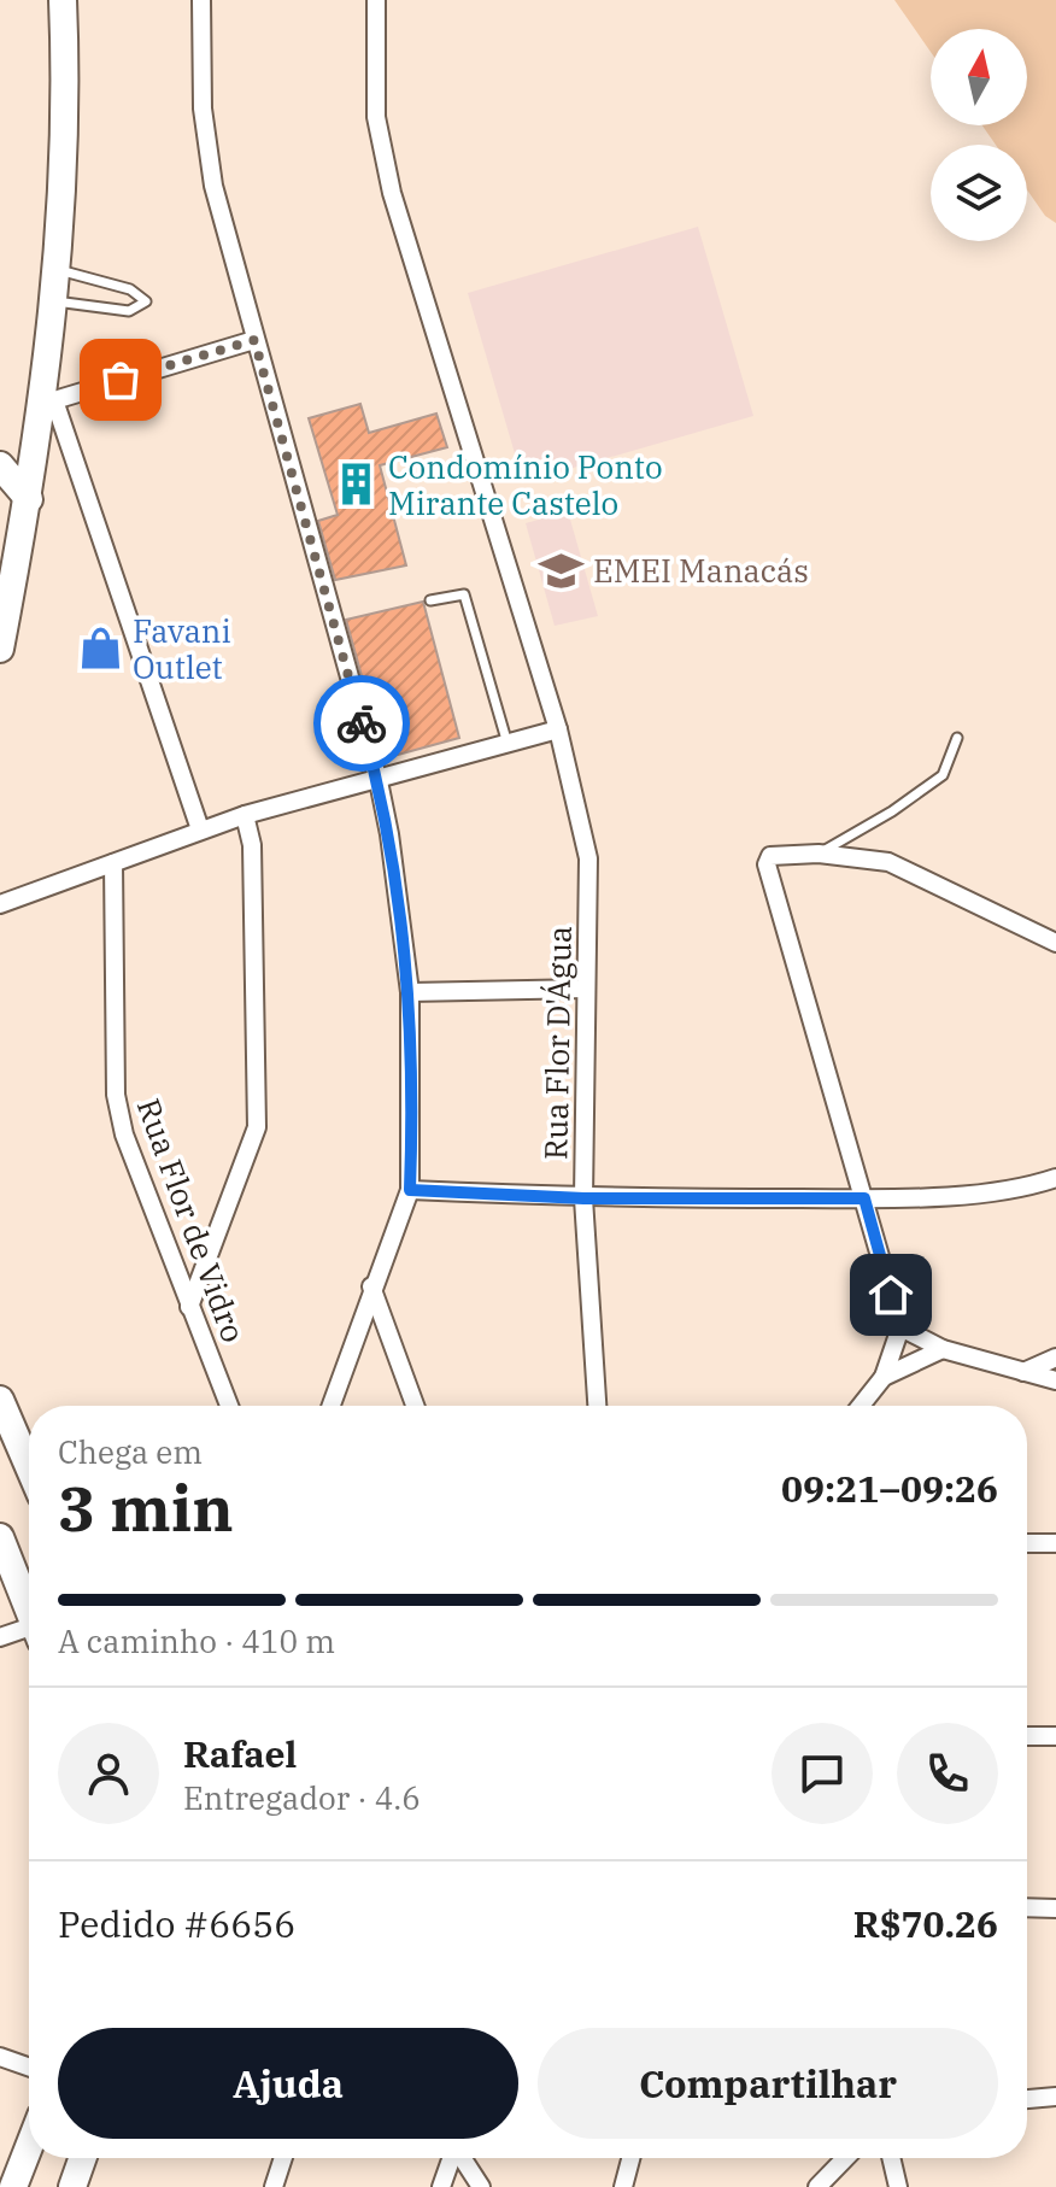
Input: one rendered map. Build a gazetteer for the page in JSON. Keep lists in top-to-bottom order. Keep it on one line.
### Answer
{"streets":{"street":["Rua Flor D'Água","Rua Flor de Vidro"]},"places":{"building":["Condomínio Ponto Mirante Castelo"],"school or university":["EMEI Manacás"],"shop":["Favani Outlet"]},"north":"top","page":{"heading":["3 min","Chega em","09:21–09:26"],"panel":["Rafael","Entregador · 4.6","Pedido #6656","R$70.26"],"bar":"A caminho · 410 m","buttons":["Ajuda","Compartilhar"]}}
